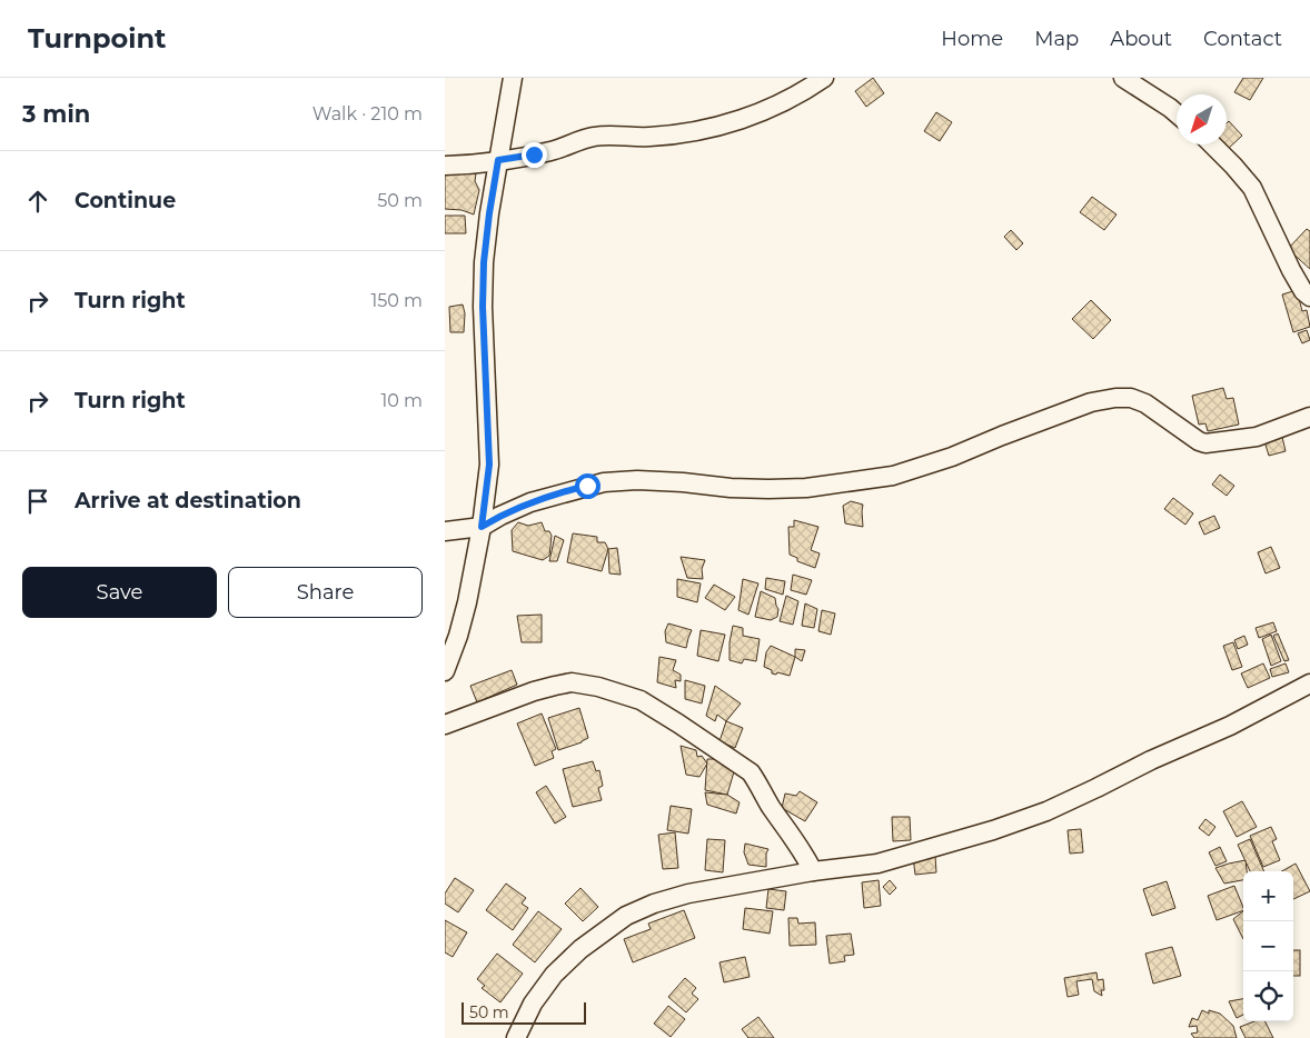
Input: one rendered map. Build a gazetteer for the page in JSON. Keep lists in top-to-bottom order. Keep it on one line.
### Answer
{"scale_bar":"50 m","north":"bottom left","page":{"header":"Turnpoint","nav":["Home","Map","About","Contact"],"heading":["3 min","Walk · 210 m"],"list":[["Continue","50 m"],["Turn right","150 m"],["Turn right","10 m"],"Arrive at destination"],"buttons":["Save","Share"],"map_buttons":["+","−"],"scale":"50 m"}}
